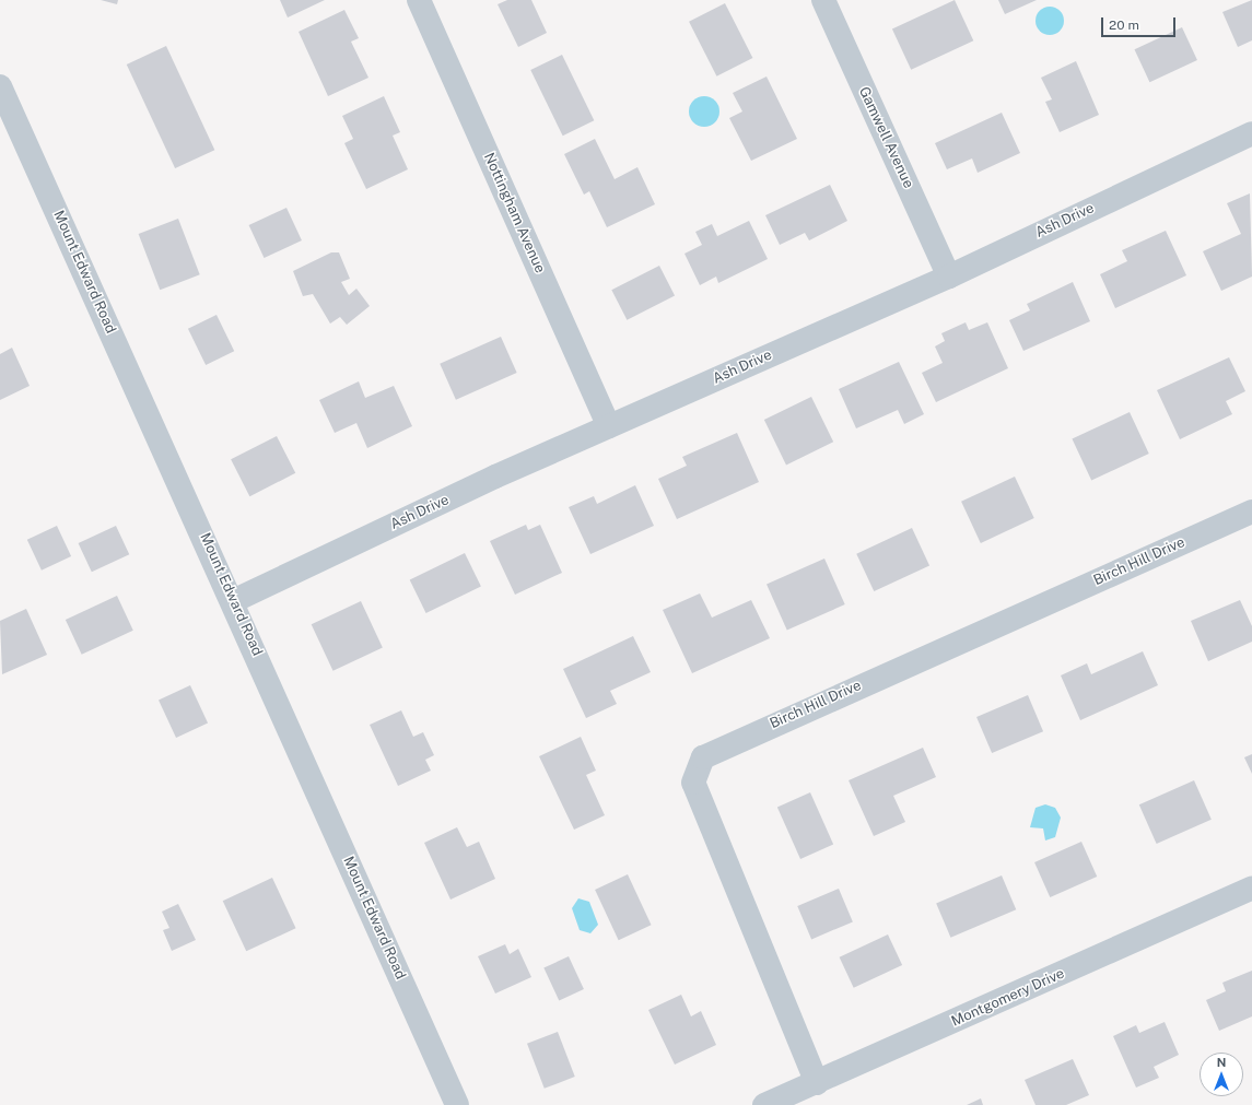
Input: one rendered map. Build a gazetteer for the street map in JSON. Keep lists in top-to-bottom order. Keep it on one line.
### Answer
{"streets":{"street":["Gamwell Avenue","Nottingham Avenue","Ash Drive","Mount Edward Road","Birch Hill Drive","Montgomery Drive"]},"crossings":[["Gamwell Avenue","Ash Drive"],["Nottingham Avenue","Ash Drive"],["Ash Drive","Mount Edward Road"],["Birch Hill Drive","Montgomery Drive"]],"scale_bar":"20 m","north":"top"}
